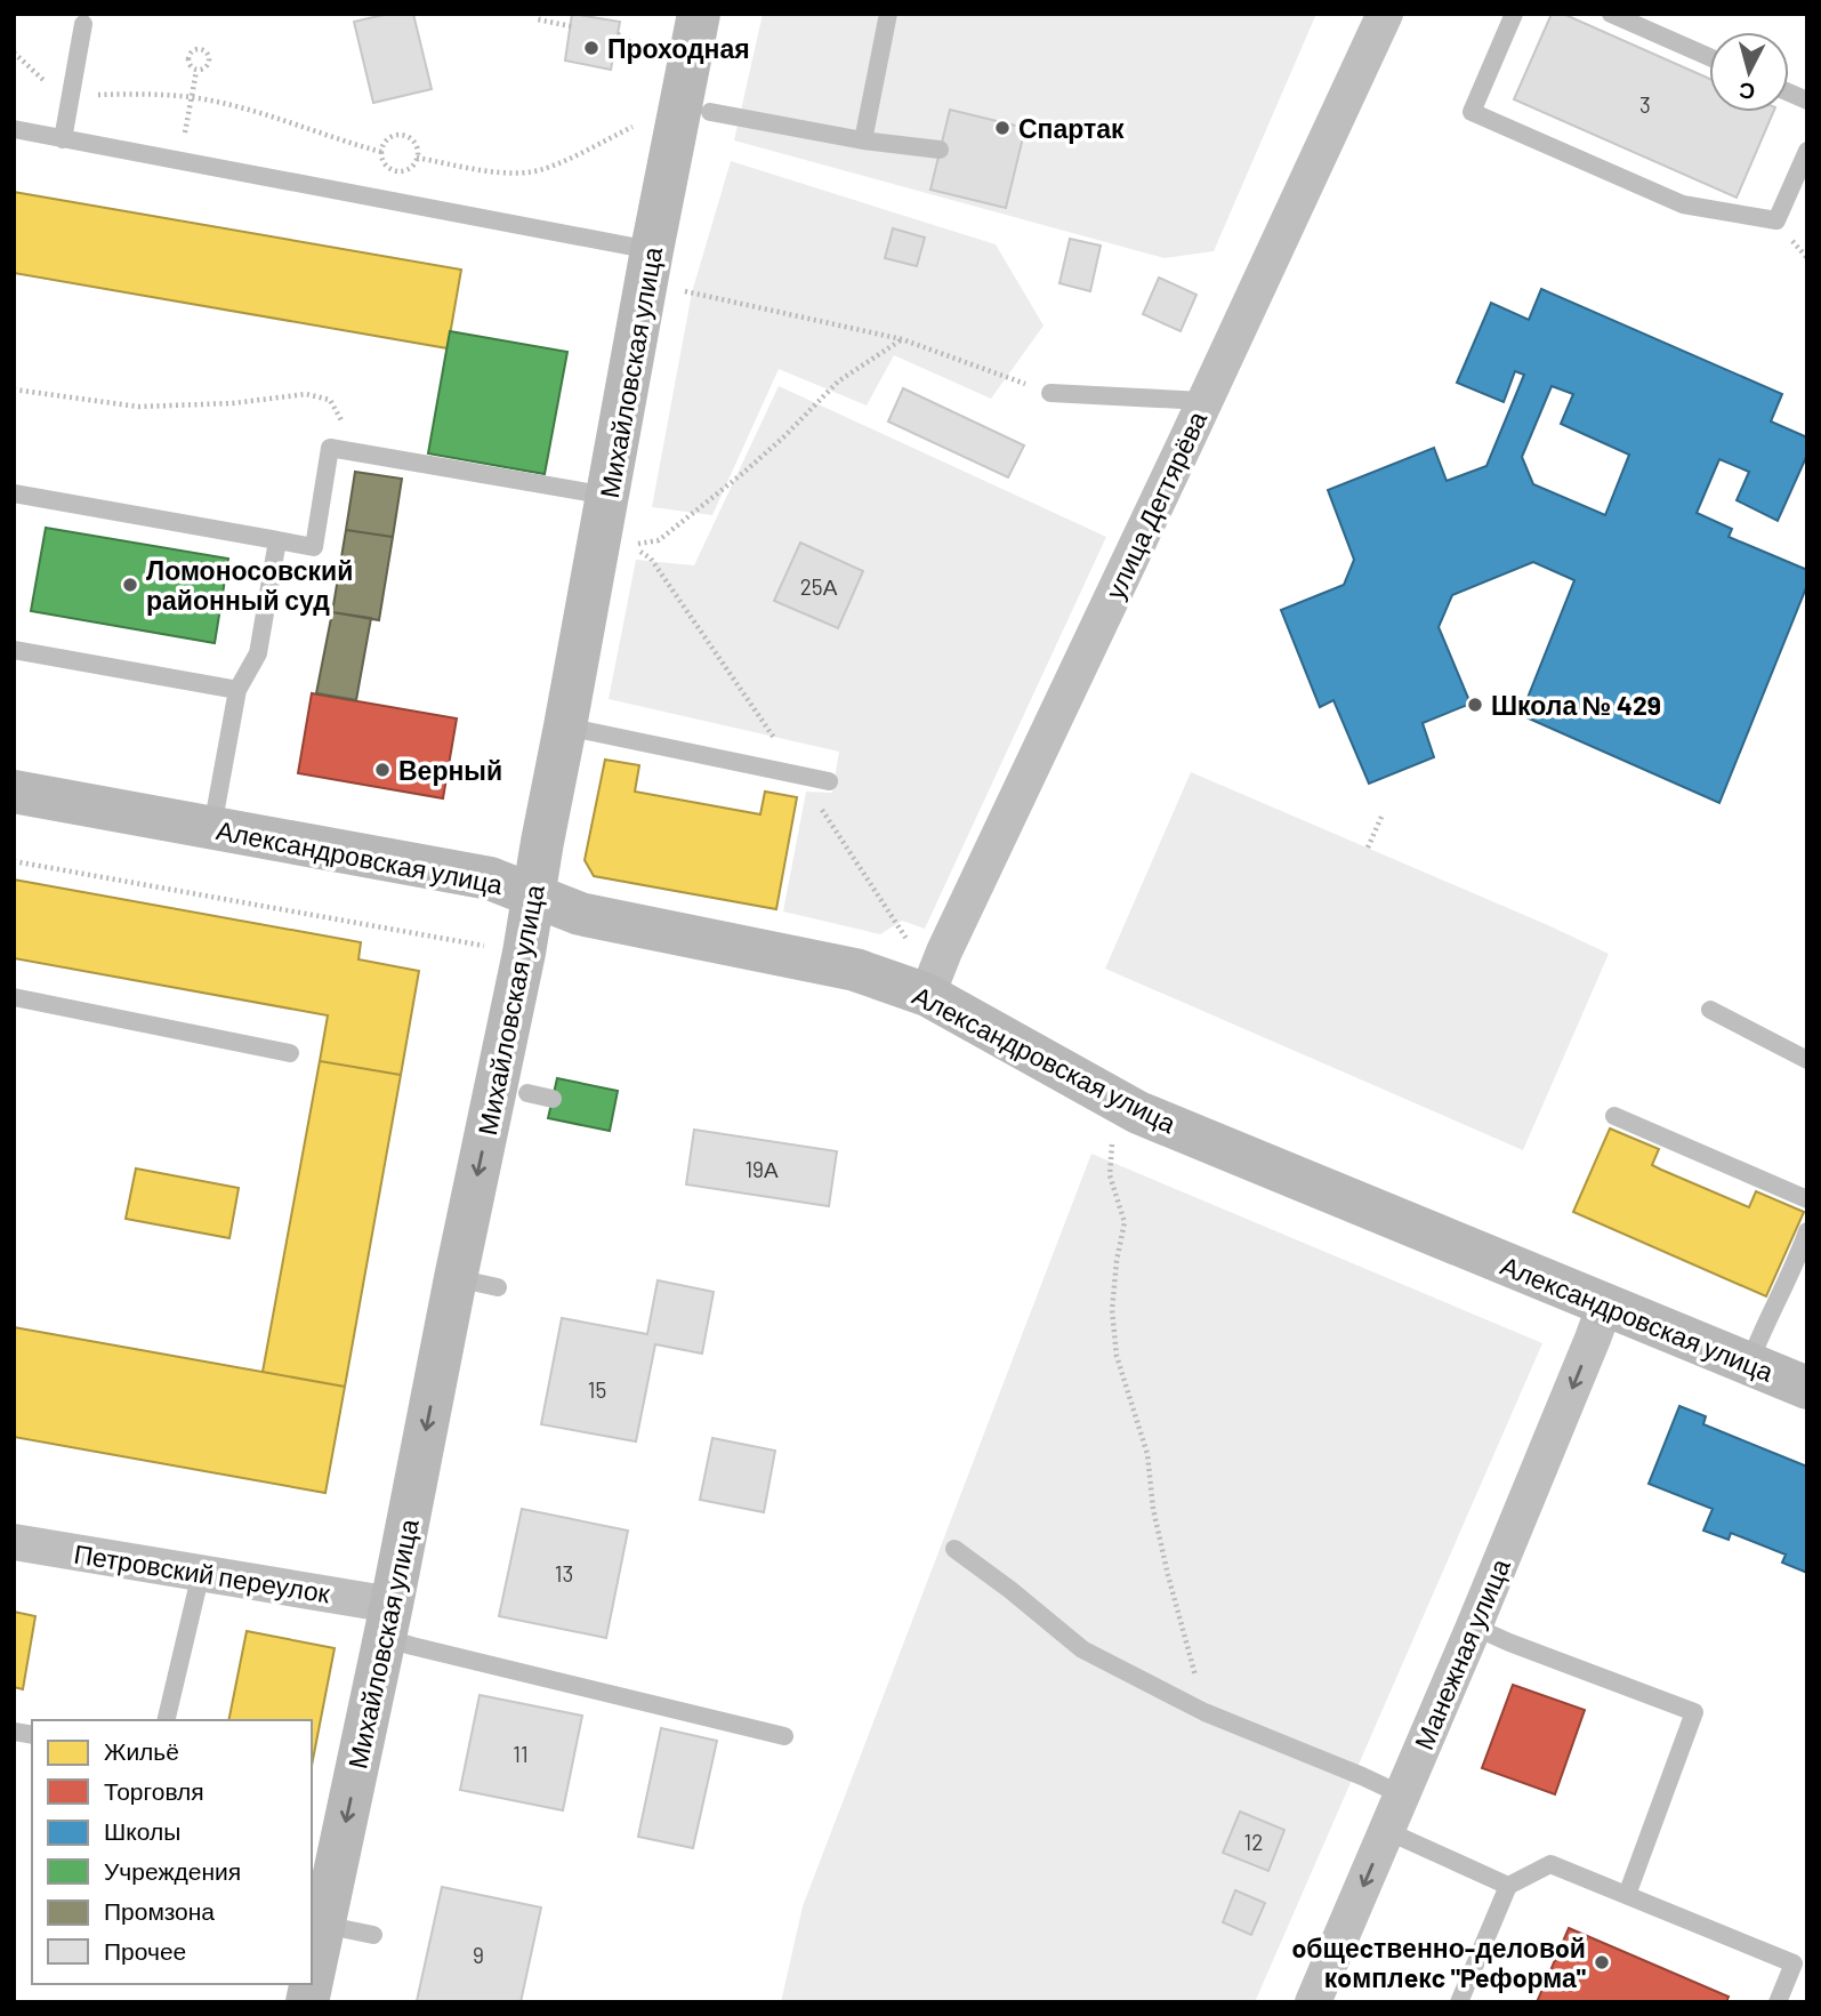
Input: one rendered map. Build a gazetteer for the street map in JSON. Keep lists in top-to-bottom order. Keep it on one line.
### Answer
{"streets":{"street":["Михайловская улица","улица Дегтярёва","Александровская улица","Петровский переулок","Манежная улица"]},"crossings":[["Михайловская улица","Александровская улица"],["Михайловская улица","Петровский переулок"],["улица Дегтярёва","Александровская улица"],["Александровская улица","Манежная улица"]],"one_way":["Михайловская улица","Манежная улица"],"places":["Проходная","Спартак","Ломоносовский районный суд","Школа № 429","Верный","oбщеcтвенно-деловoй кoмплeкc \"Peфoрма\""],"house_numbers":["3","25А","19А","15","13","11","12","9"],"legend":["Жильё","Торговля","Школы","Учреждения","Промзона","Прочее"],"north":"bottom"}
